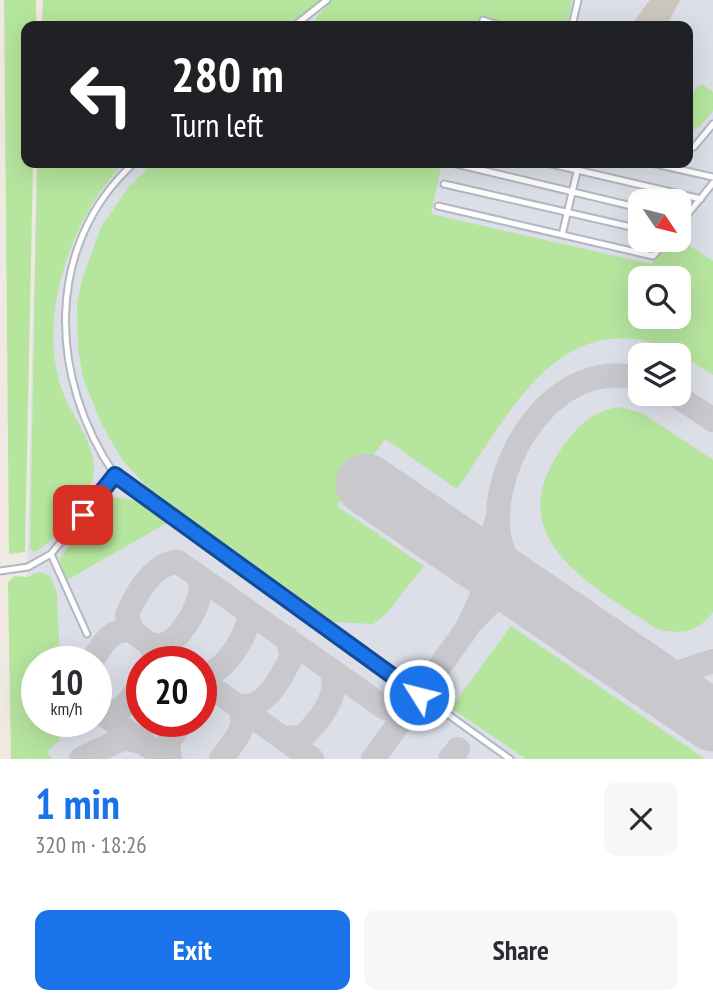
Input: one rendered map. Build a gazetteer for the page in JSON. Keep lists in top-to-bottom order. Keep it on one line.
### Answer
{"north":"bottom right","page":{"turn":["280 m","Turn left"],"speed":"10 km/h","limit":"20","heading":["1 min","320 m · 18:26"],"buttons":["Exit","Share"]}}
